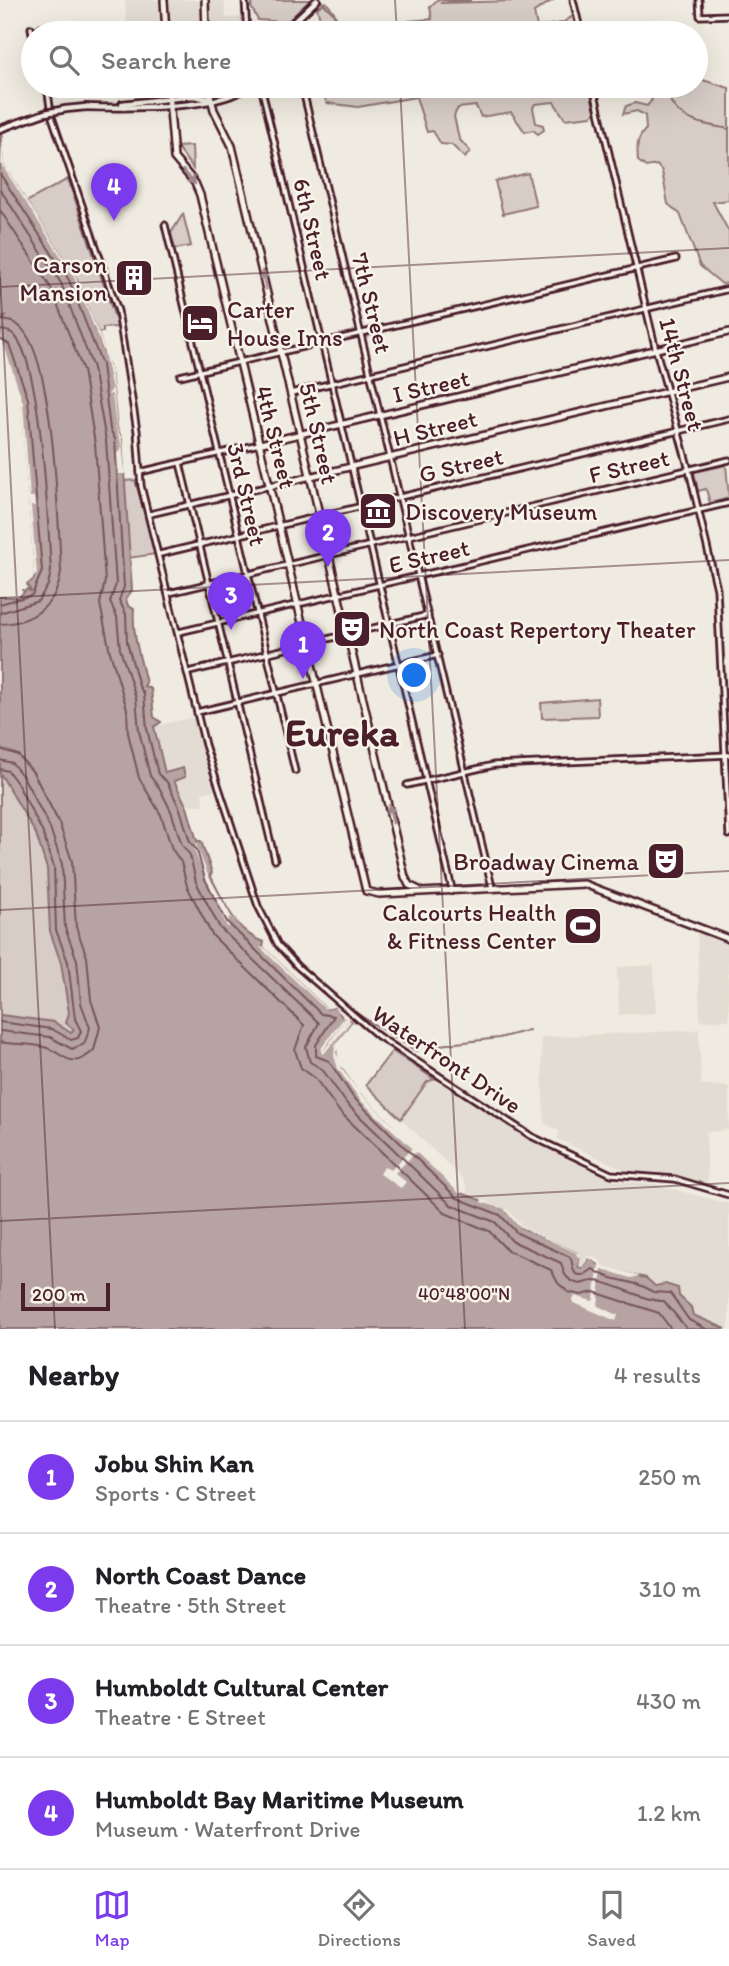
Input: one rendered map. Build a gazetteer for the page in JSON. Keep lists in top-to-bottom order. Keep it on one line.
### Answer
{"streets":{"highway":["5th Street","4th Street"],"main road":["I Street","H Street"],"street":["6th Street","7th Street","14th Street","G Street","F Street","3rd Street","E Street","Waterfront Drive"]},"crossings":[["6th Street","I Street"],["6th Street","H Street"],["6th Street","G Street"],["6th Street","F Street"],["6th Street","E Street"],["7th Street","I Street"],["7th Street","H Street"],["7th Street","G Street"],["7th Street","F Street"],["7th Street","E Street"],["14th Street","I Street"],["14th Street","H Street"],["14th Street","G Street"],["14th Street","F Street"],["14th Street","E Street"],["I Street","5th Street"],["I Street","4th Street"],["I Street","3rd Street"],["I Street","Waterfront Drive"],["H Street","5th Street"],["H Street","4th Street"],["H Street","3rd Street"],["H Street","Waterfront Drive"],["5th Street","G Street"],["5th Street","F Street"],["5th Street","E Street"],["4th Street","G Street"],["4th Street","F Street"],["4th Street","E Street"],["G Street","3rd Street"],["G Street","Waterfront Drive"],["F Street","3rd Street"],["F Street","Waterfront Drive"],["3rd Street","E Street"],["E Street","Waterfront Drive"]],"one_way":["5th Street"],"districts":["Eureka"],"places":{"building":["Carson Mansion"],"hotel":["Carter House Inns"],"museum":["Discovery Museum"],"theatre":["North Coast Repertory Theater","Broadway Cinema"],"sports":["Calcourts Health & Fitness Center"]},"scale_bar":"200 m","page":{"search":"Search here","pins":["4","2","3","1"],"scale":"200 m","heading":["Nearby","4 results"],"list":[{"mark":"1","name":"Jobu Shin Kan","note":"Sports · C Street","value":"250 m"},{"mark":"2","name":"North Coast Dance","note":"Theatre · 5th Street","value":"310 m"},{"mark":"3","name":"Humboldt Cultural Center","note":"Theatre · E Street","value":"430 m"},{"mark":"4","name":"Humboldt Bay Maritime Museum","note":"Museum · Waterfront Drive","value":"1.2 km"}],"nav":["Map","Directions","Saved"]},"coordinates":["40°48'00\"N"]}
